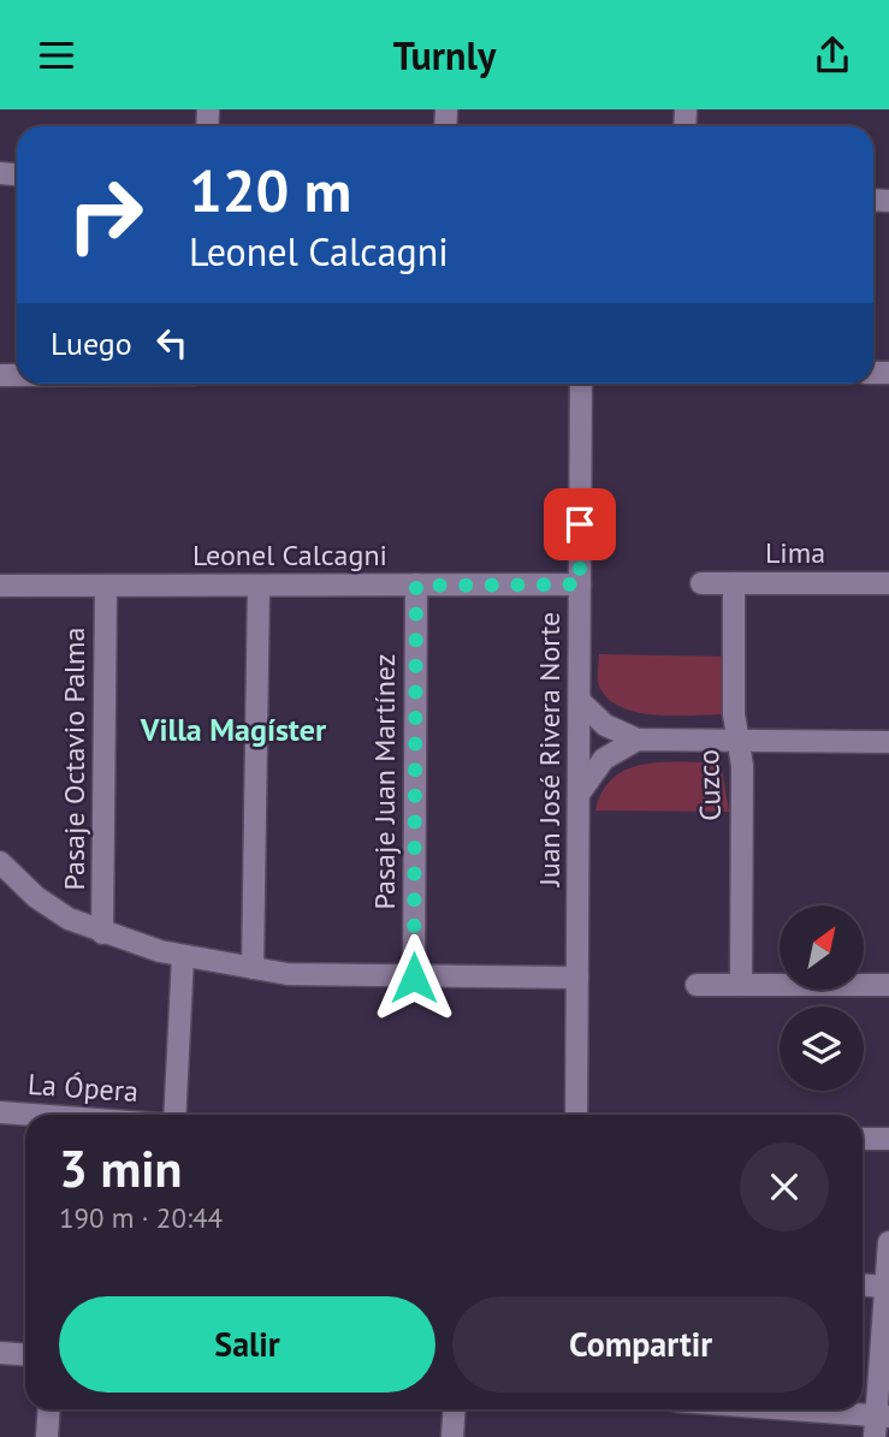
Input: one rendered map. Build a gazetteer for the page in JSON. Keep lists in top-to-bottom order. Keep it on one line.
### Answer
{"streets":{"street":["Lima","Leonel Calcagni","Juan José Rivera Norte","Pasaje Octavio Palma","Pasaje Juan Martínez","Cuzco","La Ópera"]},"crossings":[["Lima","Cuzco"],["Leonel Calcagni","Juan José Rivera Norte"],["Leonel Calcagni","Pasaje Octavio Palma"],["Leonel Calcagni","Pasaje Juan Martínez"]],"districts":["Villa Magíster"],"north":"top right","page":{"header":"Turnly","turn":["120 m","Leonel Calcagni"],"then":"Luego","heading":["3 min","190 m · 20:44"],"buttons":["Salir","Compartir"]}}
